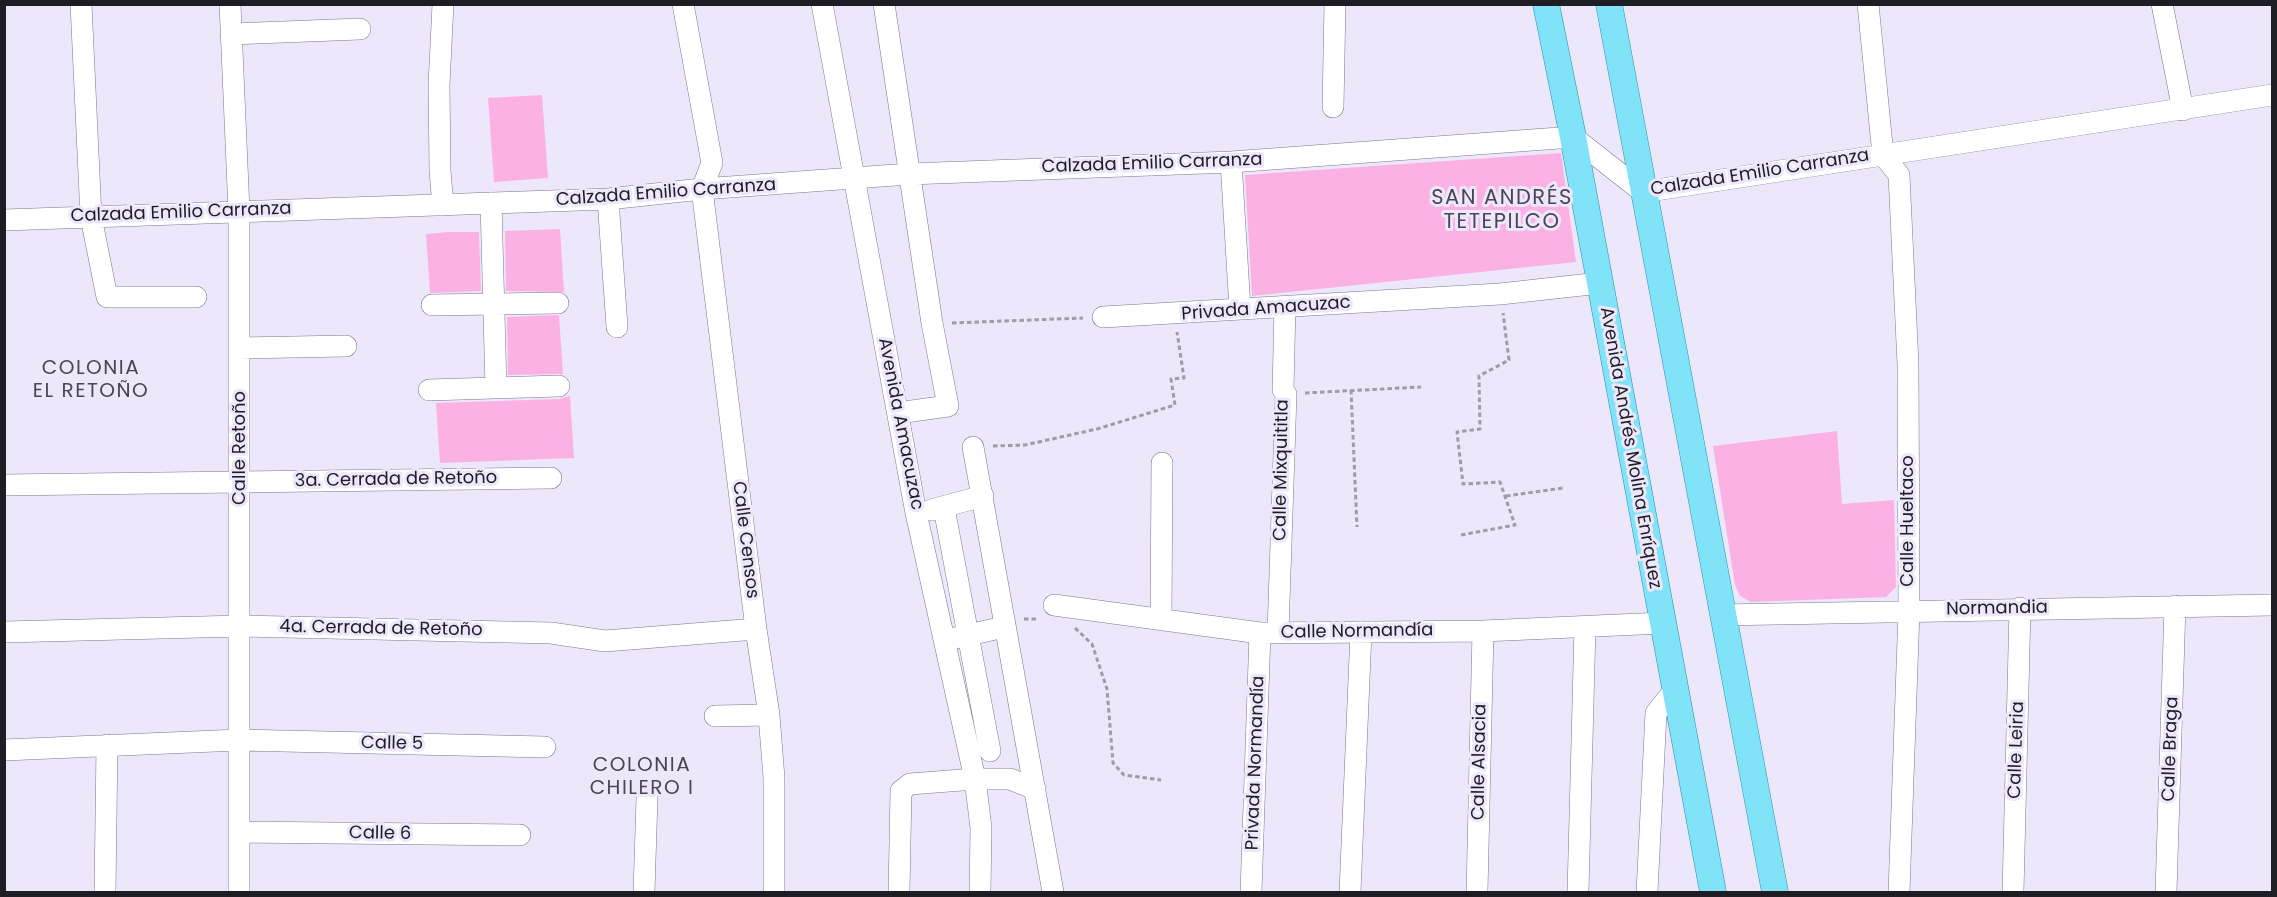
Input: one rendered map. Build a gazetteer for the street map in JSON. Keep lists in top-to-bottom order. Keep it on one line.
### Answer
{"streets":{"main road":["Avenida Andrés Molina Enríquez"],"street":["Calzada Emilio Carranza","Privada Amacuzac","Avenida Amacuzac","Calle Retoño","Calle Mixquititla","3a. Cerrada de Retoño","Calle Hueltaco","Calle Censos","Normandia","4a. Cerrada de Retoño","Calle Normandía","Calle 5","Calle Braga","Calle Leiria","Calle Alsacia","Privada Normandía","Calle 6"]},"crossings":[["Calzada Emilio Carranza","Avenida Amacuzac"],["Calzada Emilio Carranza","Calle Retoño"],["Calzada Emilio Carranza","Avenida Andrés Molina Enríquez"],["Calzada Emilio Carranza","Calle Hueltaco"],["Calzada Emilio Carranza","Calle Censos"],["Privada Amacuzac","Avenida Andrés Molina Enríquez"],["Privada Amacuzac","Calle Mixquititla"],["Calle Retoño","3a. Cerrada de Retoño"],["Calle Retoño","4a. Cerrada de Retoño"],["Calle Retoño","Calle 5"],["Calle Retoño","Calle 6"],["Avenida Andrés Molina Enríquez","Calle Normandía"],["Calle Mixquititla","Calle Normandía"],["Calle Mixquititla","Privada Normandía"],["Calle Hueltaco","Normandia"],["Calle Censos","4a. Cerrada de Retoño"],["Normandia","Calle Braga"],["Normandia","Calle Leiria"],["Calle Normandía","Calle Alsacia"],["Calle Normandía","Privada Normandía"]],"districts":["SAN ANDRÉS TETEPILCO","COLONIA EL RETOÑO","COLONIA CHILERO I"]}
